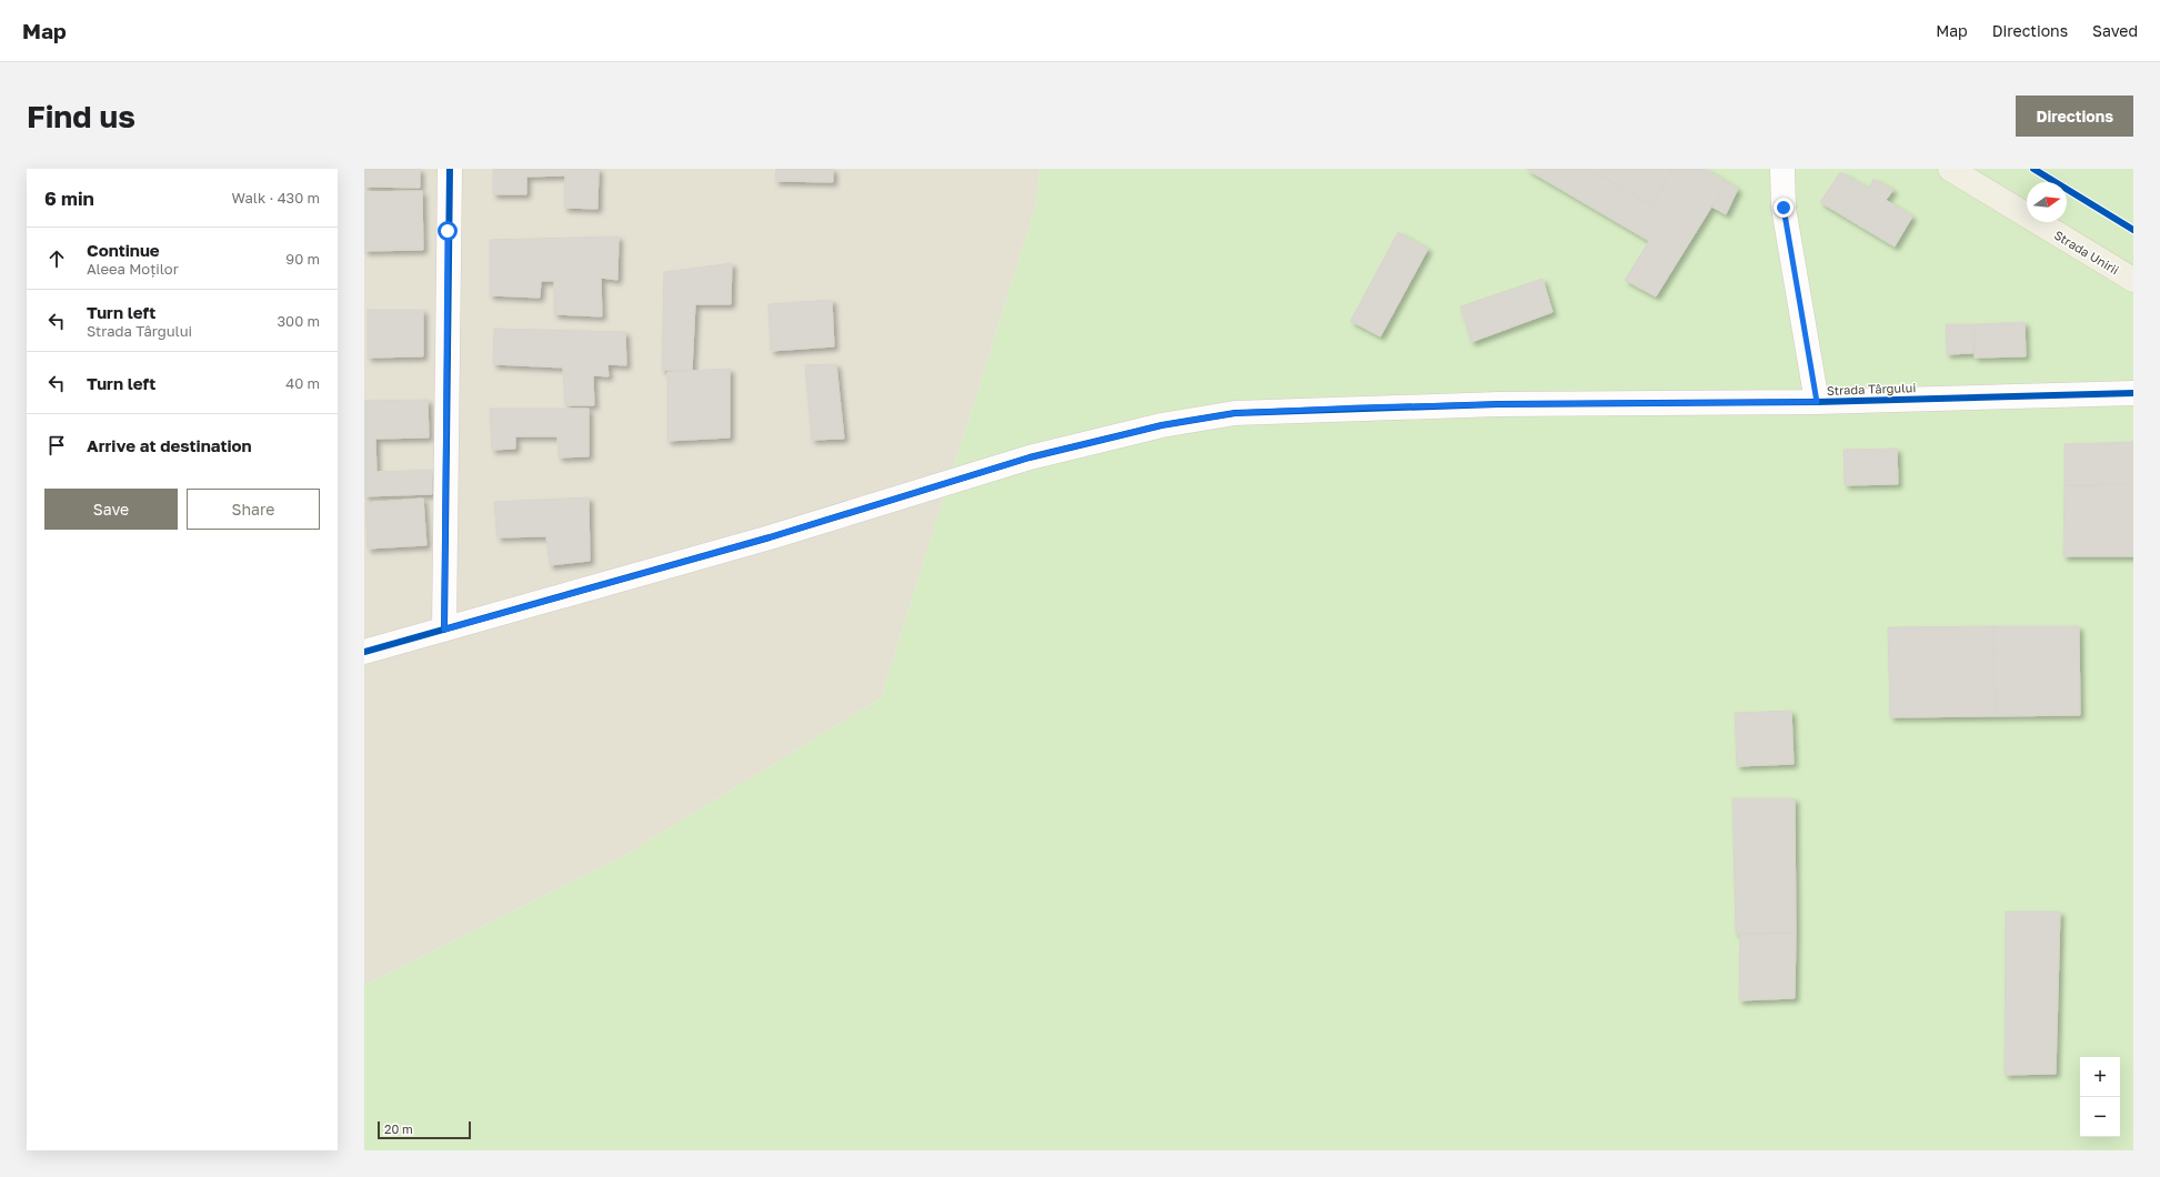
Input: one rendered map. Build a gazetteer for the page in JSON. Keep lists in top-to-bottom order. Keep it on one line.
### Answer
{"streets":{"main road":["Strada Unirii"],"street":["Strada Târgului"]},"scale_bar":"20 m","north":"right","page":{"header":"Map","nav":["Map","Directions","Saved"],"buttons":["Directions",["Save","Share"]],"title":"Find us","heading":["6 min","Walk · 430 m"],"list":[["Continue","Aleea Moților","90 m"],["Turn left","Strada Târgului","300 m"],["Turn left","40 m"],"Arrive at destination"],"map_buttons":["+","−"],"scale":"20 m"}}
